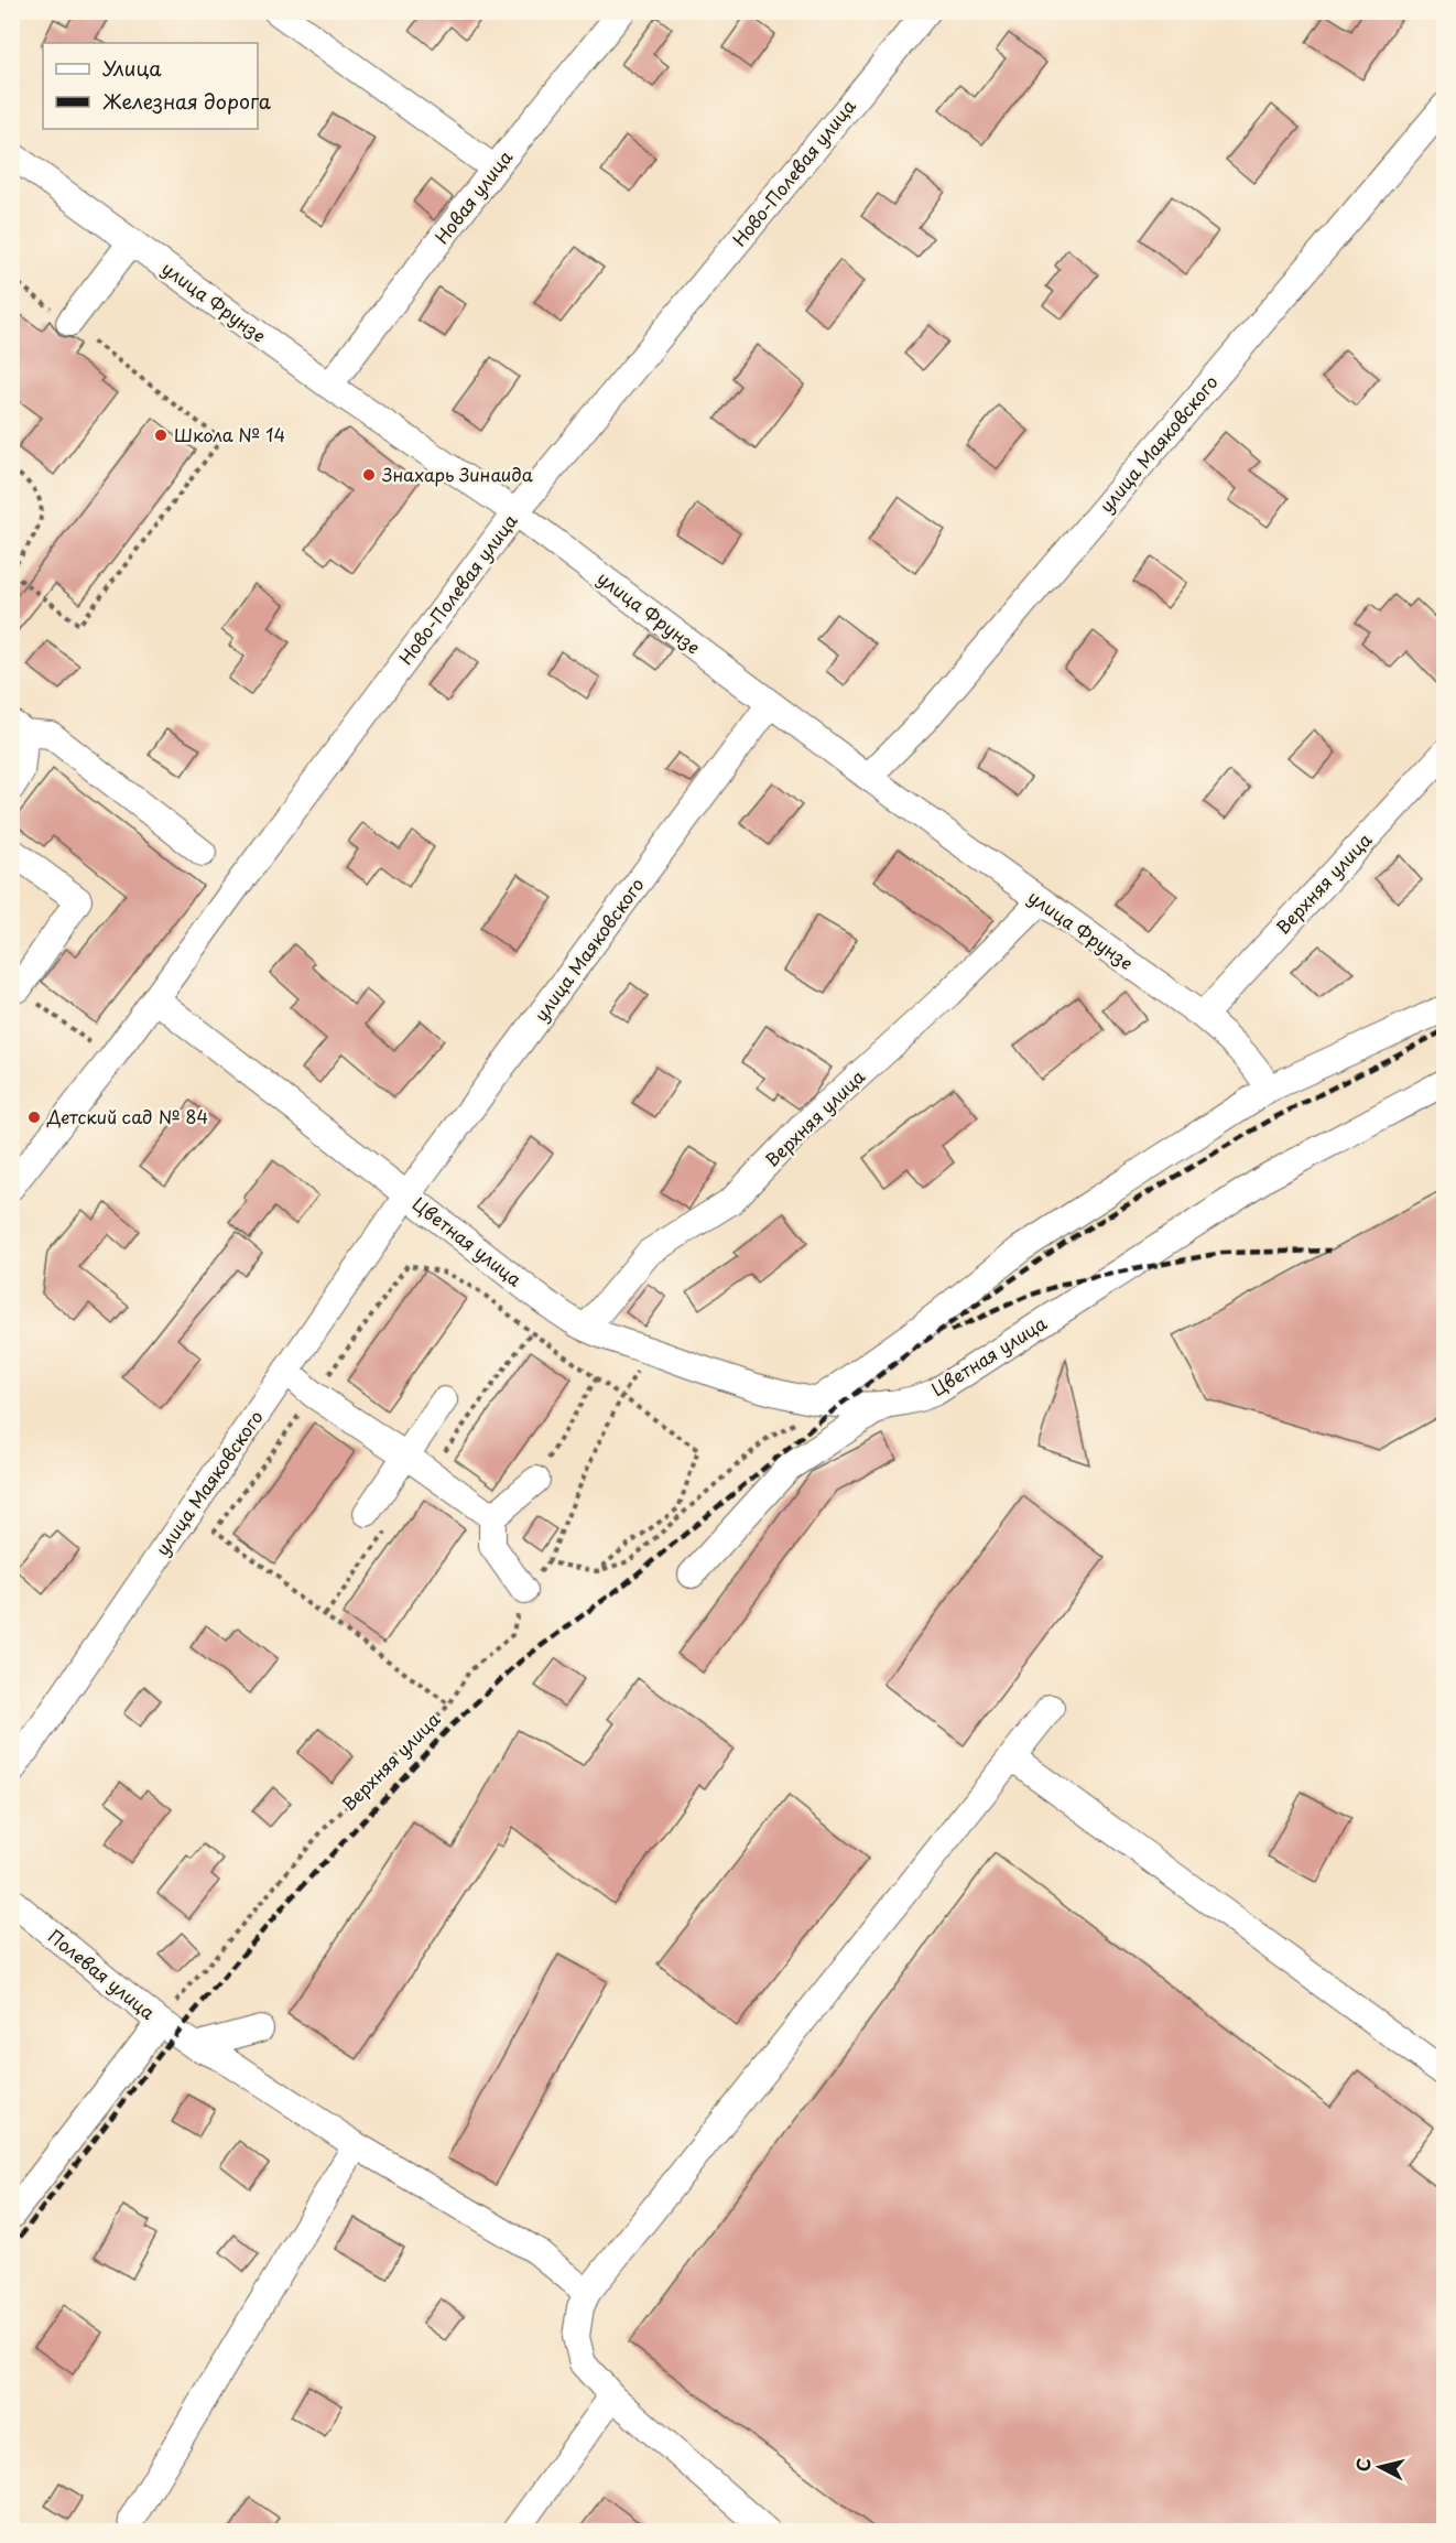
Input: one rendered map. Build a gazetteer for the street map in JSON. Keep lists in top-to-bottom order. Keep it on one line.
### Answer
{"streets":{"street":["Ново-Полевая улица","Новая улица","улица Фрунзе","улица Маяковского","Верхняя улица","Цветная улица","Полевая улица"]},"crossings":[["Ново-Полевая улица","улица Фрунзе"],["Новая улица","улица Фрунзе"],["улица Фрунзе","улица Маяковского"],["улица Фрунзе","Верхняя улица"],["улица Маяковского","Цветная улица"],["Верхняя улица","Цветная улица"],["Верхняя улица","Полевая улица"]],"places":["Школа № 14","Знахарь Зинаида","Детский сад № 84"],"legend":["Улица","Железная дорога"],"north":"left"}
